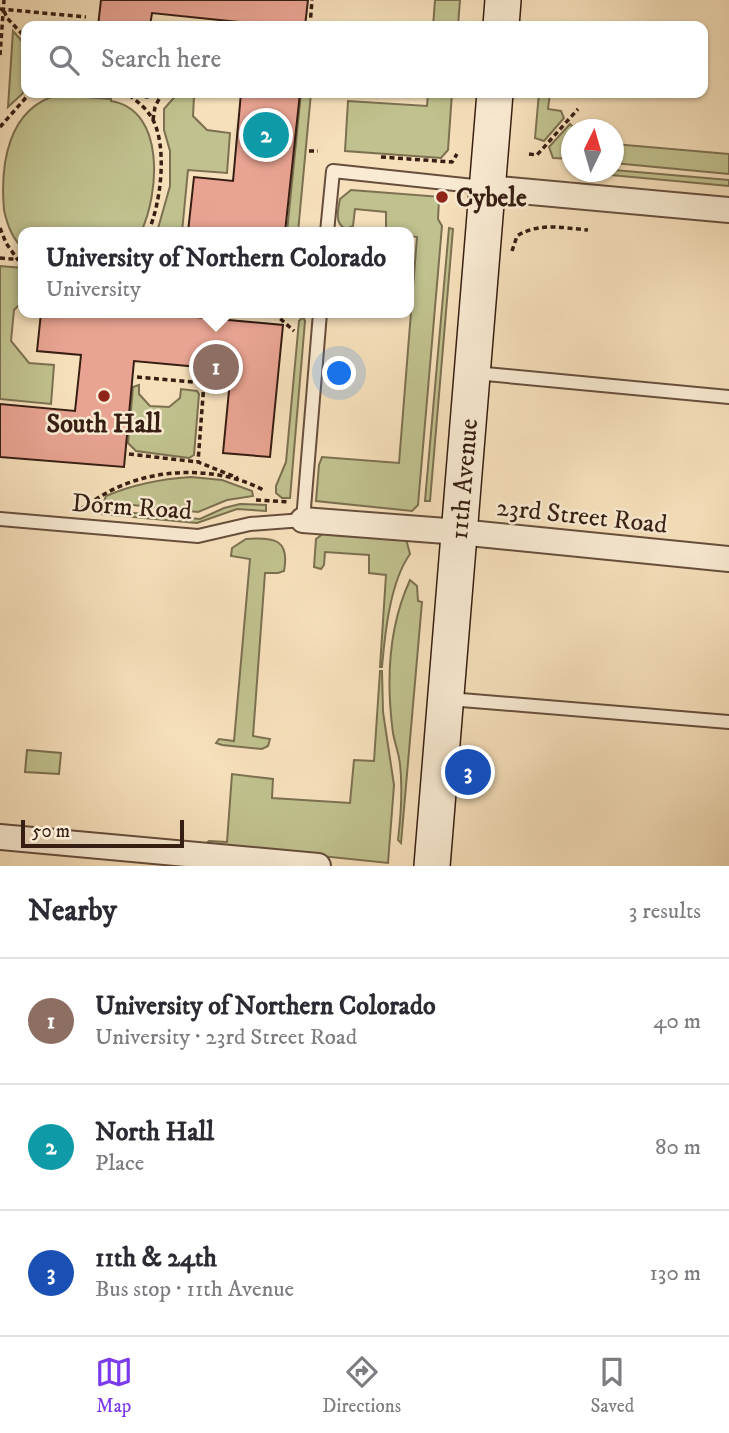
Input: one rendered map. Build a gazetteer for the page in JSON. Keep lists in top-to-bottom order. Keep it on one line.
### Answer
{"streets":{"main road":["11th Avenue"],"street":["23rd Street Road"],"lane":["Dorm Road"]},"crossings":[["11th Avenue","23rd Street Road"],["Dorm Road","23rd Street Road"]],"places":["Cybele","South Hall"],"scale_bar":"50 m","north":"top","page":{"search":"Search here","pins":["2","1","3"],"popup":["University of Northern Colorado","University"],"scale":"50 m","heading":["Nearby","3 results"],"list":[{"mark":"1","name":"University of Northern Colorado","note":"University · 23rd Street Road","value":"40 m"},{"mark":"2","name":"North Hall","note":"Place","value":"80 m"},{"mark":"3","name":"11th & 24th","note":"Bus stop · 11th Avenue","value":"130 m"}],"nav":["Map","Directions","Saved"]}}
